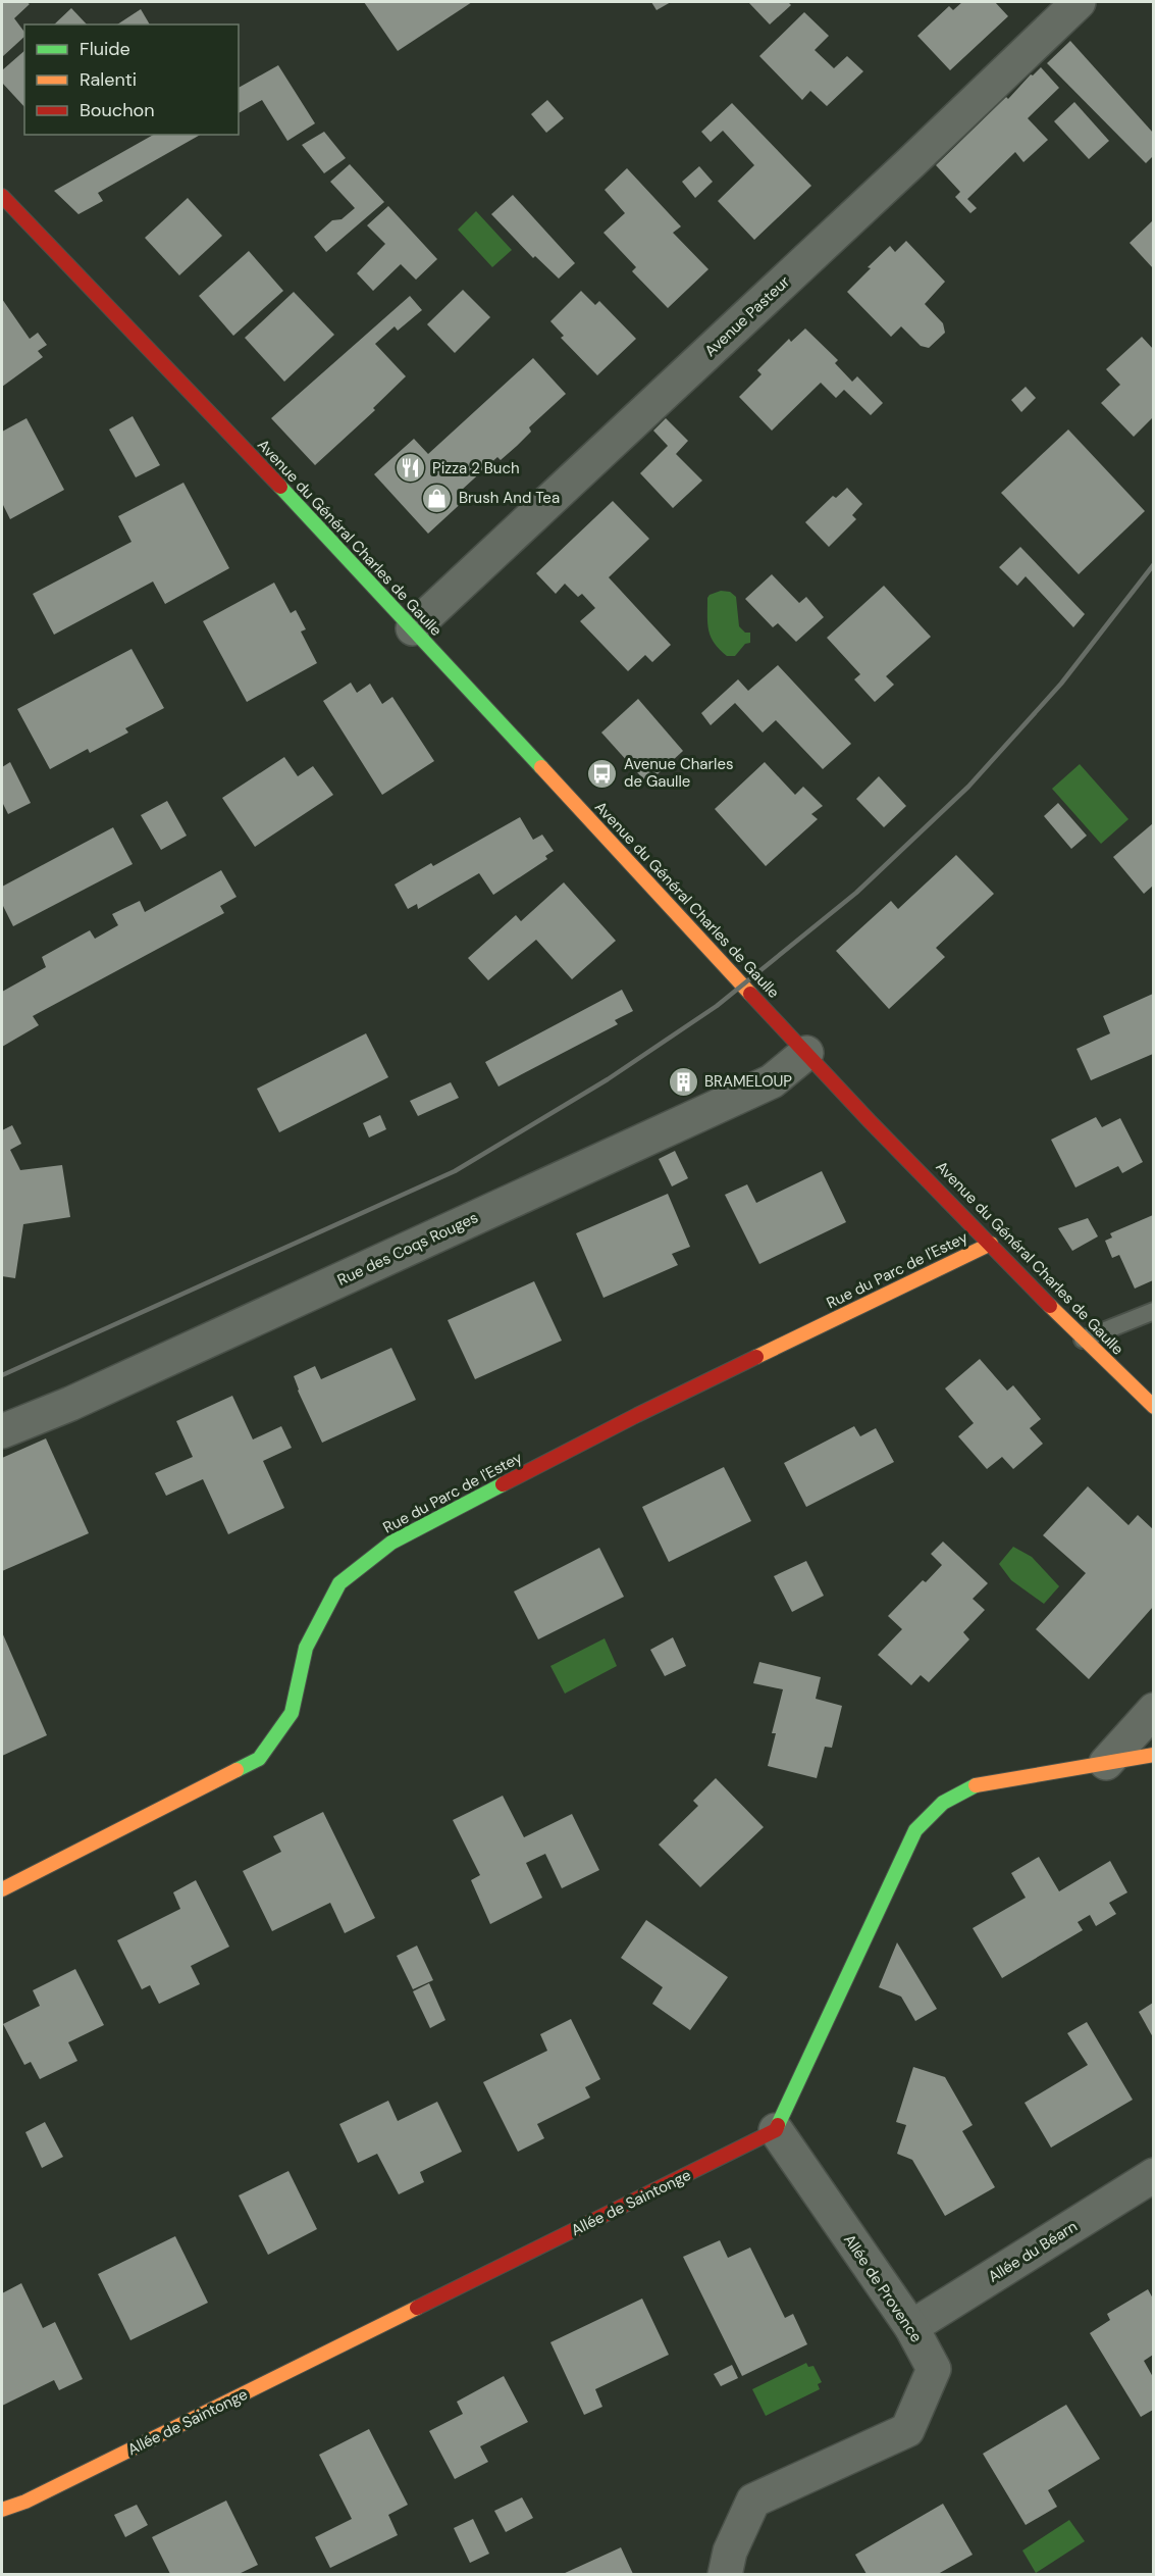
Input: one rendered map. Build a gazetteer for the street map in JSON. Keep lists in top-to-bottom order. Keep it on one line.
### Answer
{"streets":{"street":["Avenue Pasteur","Avenue du Général Charles de Gaulle","Rue des Coqs Rouges","Rue du Parc de l'Estey","Allée de Saintonge","Allée du Béarn","Allée de Provence"]},"crossings":[["Avenue Pasteur","Avenue du Général Charles de Gaulle"],["Avenue du Général Charles de Gaulle","Rue des Coqs Rouges"],["Avenue du Général Charles de Gaulle","Rue du Parc de l'Estey"],["Allée de Saintonge","Allée de Provence"],["Allée du Béarn","Allée de Provence"]],"places":{"restaurant":["Pizza 2 Buch"],"shop":["Brush And Tea"],"bus stop":["Avenue Charles de Gaulle"],"building":["BRAMELOUP"]},"legend":["Fluide","Ralenti","Bouchon"]}
